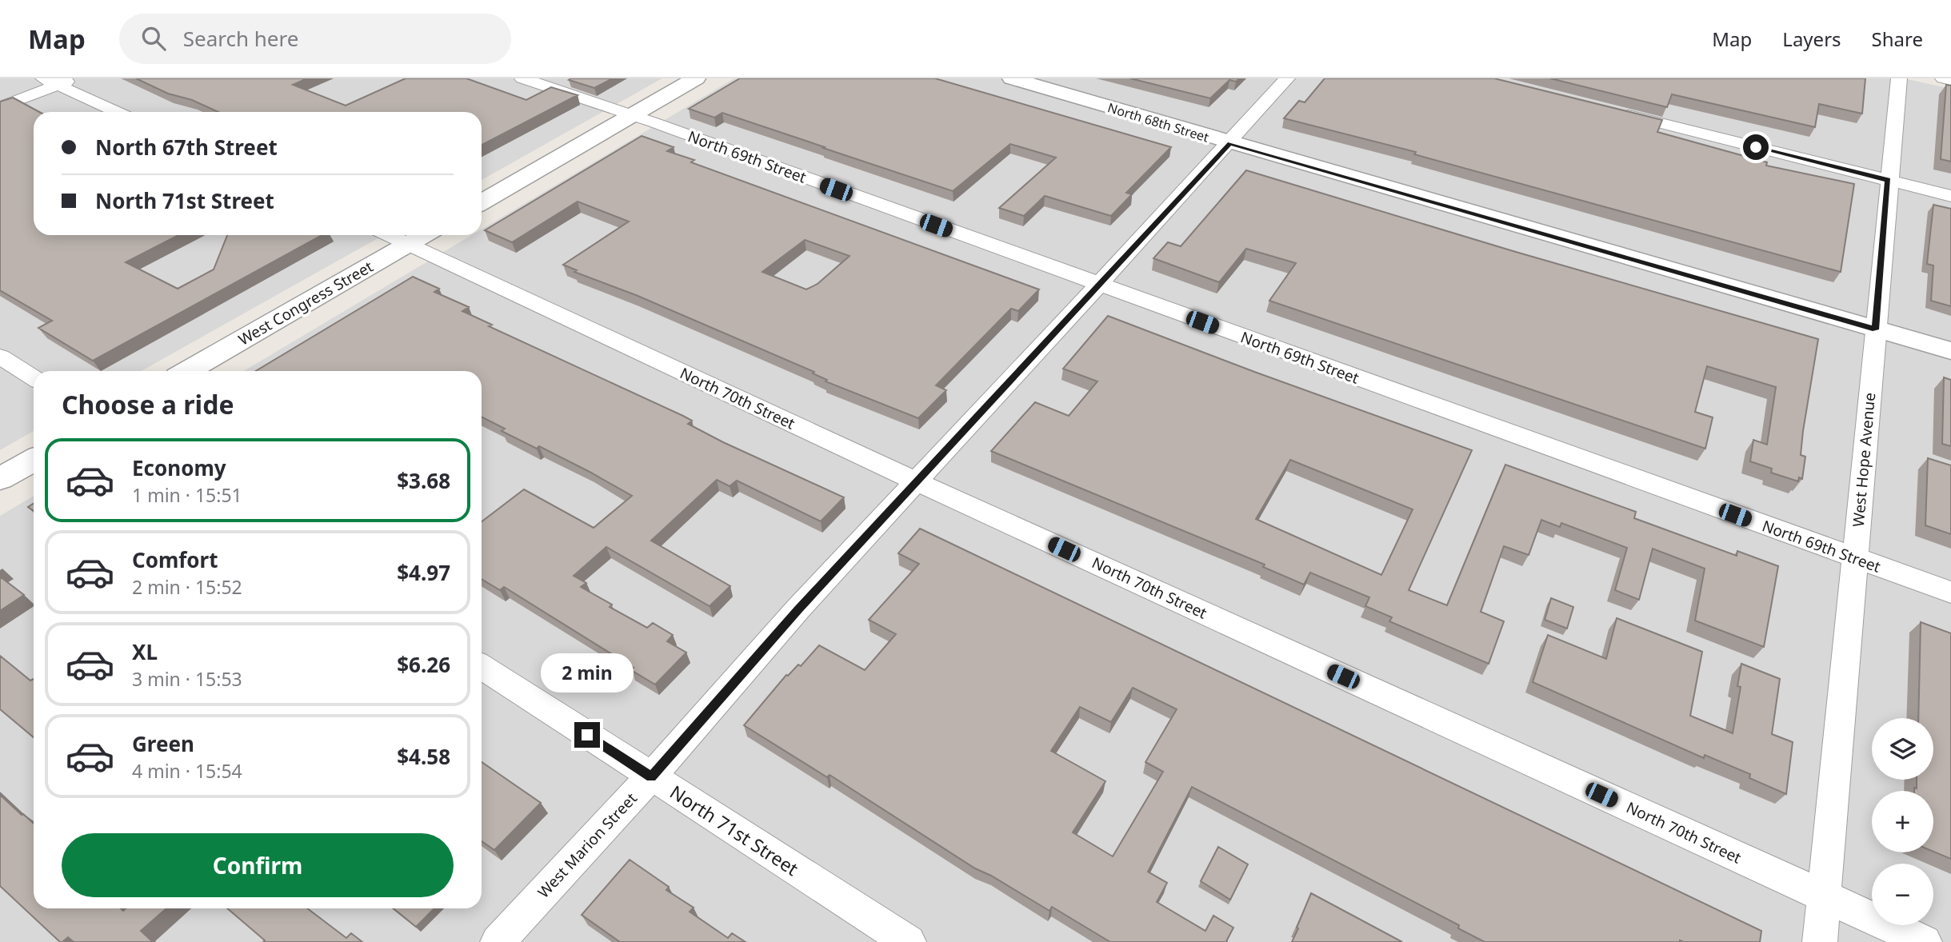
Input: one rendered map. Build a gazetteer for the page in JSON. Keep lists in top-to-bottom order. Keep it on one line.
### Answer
{"streets":{"street":["North 68th Street","North 69th Street","West Congress Street","North 70th Street","West Hope Avenue","North 71st Street","West Marion Street"]},"crossings":[["North 68th Street","West Hope Avenue"],["North 68th Street","West Marion Street"],["North 69th Street","West Hope Avenue"],["North 69th Street","West Marion Street"],["West Congress Street","North 70th Street"],["North 70th Street","West Hope Avenue"],["North 70th Street","West Marion Street"],["North 71st Street","West Marion Street"]],"page":{"header":"Map","search":"Search here","nav":["Map","Layers","Share"],"banner":["North 67th Street","North 71st Street"],"heading":"Choose a ride","list":[{"name":"Economy","note":"1 min · 15:51","value":"$3.68"},{"name":"Comfort","note":"2 min · 15:52","value":"$4.97"},{"name":"XL","note":"3 min · 15:53","value":"$6.26"},{"name":"Green","note":"4 min · 15:54","value":"$4.58"}],"bubble":"2 min","map_buttons":["+","−"],"buttons":"Confirm"}}
